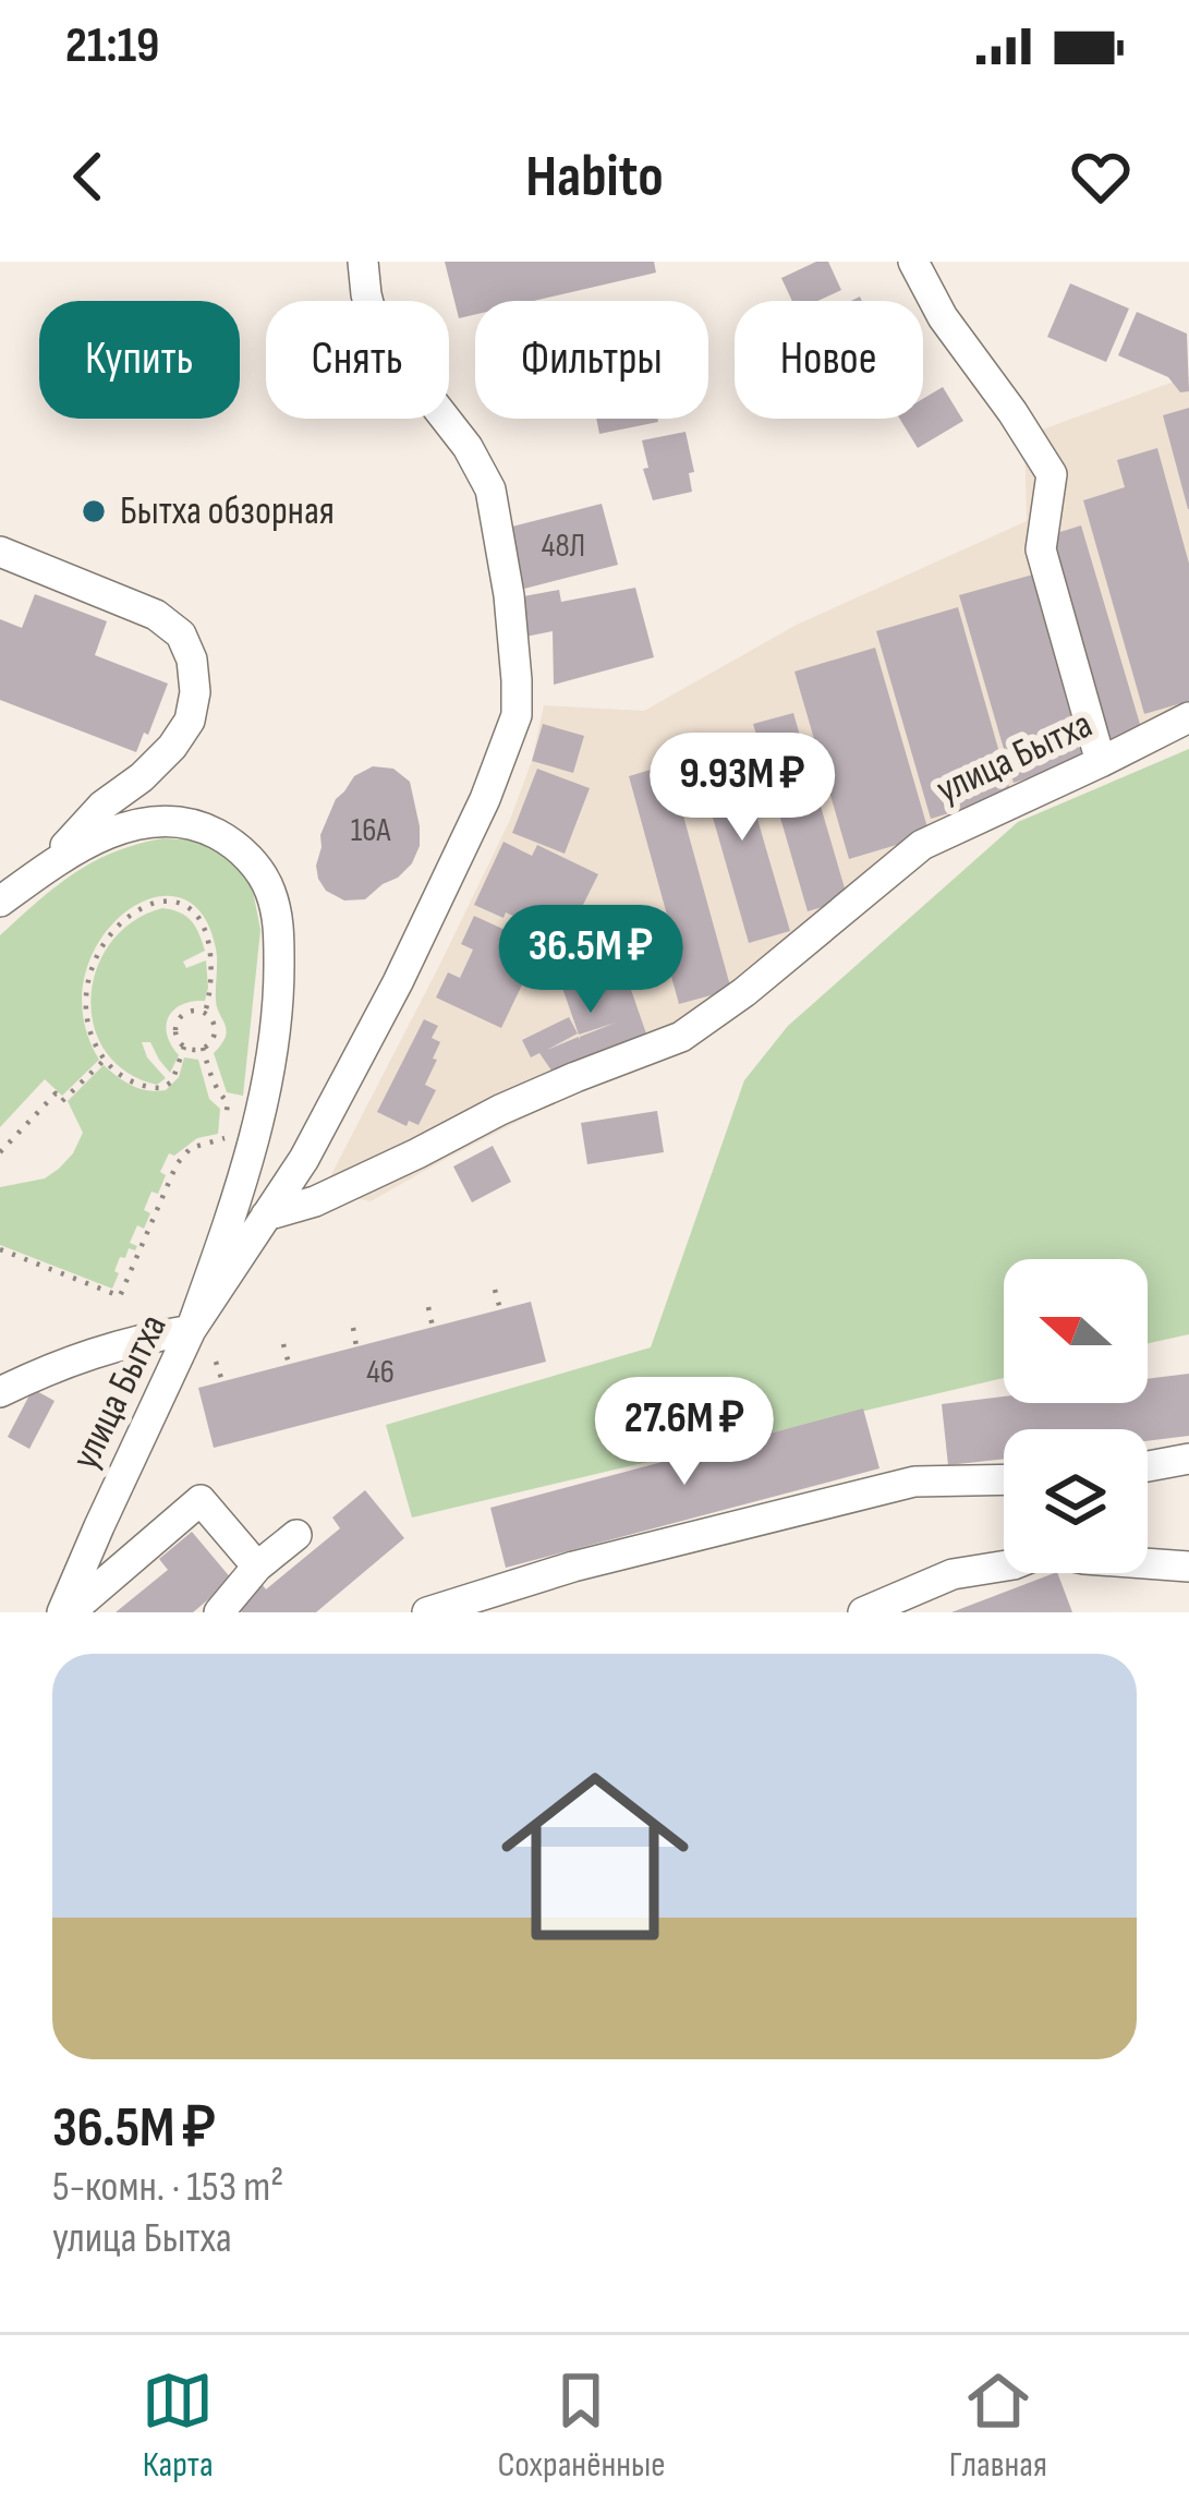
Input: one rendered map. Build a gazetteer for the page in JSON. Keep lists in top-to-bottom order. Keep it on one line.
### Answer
{"streets":{"street":["улица Бытха"]},"places":["Бытха обзорная"],"house_numbers":["48Л","16А","46"],"north":"left","page":{"status":"21:19","header":"Habito","chip":["Купить","Снять","Фильтры","Новое"],"price":["9.93M ₽","36.5M ₽","27.6M ₽"],"list":[{"name":"36.5M ₽","note":"5-комн. · 153 m² · улица Бытха"}],"tabs":["Карта","Сохранённые","Главная"]}}
